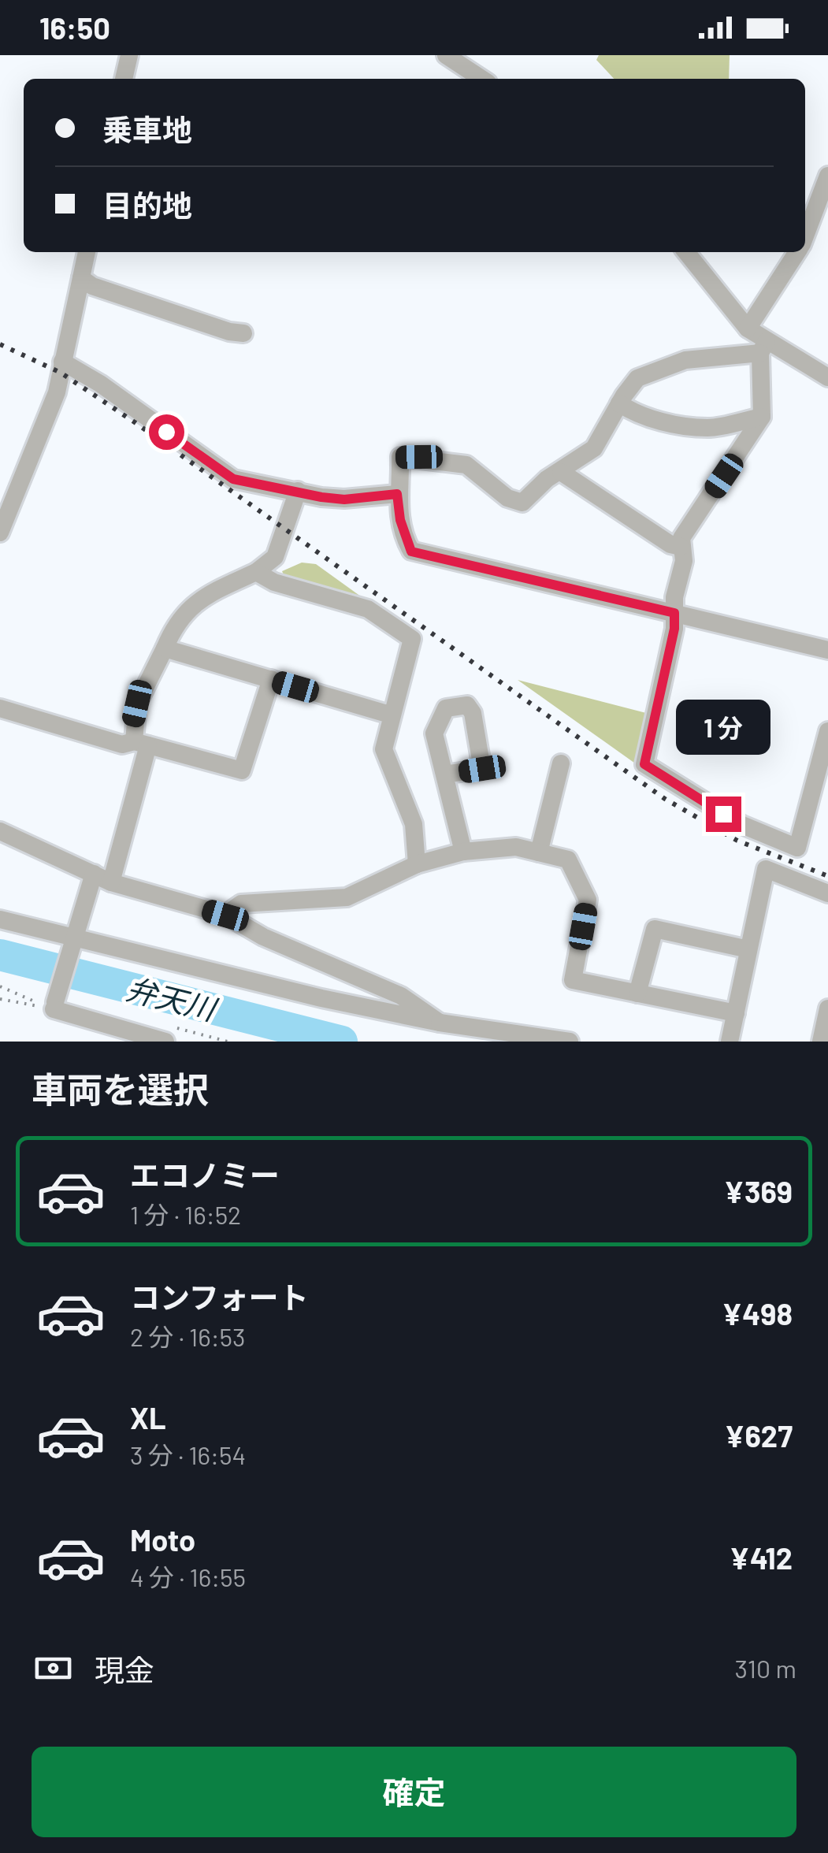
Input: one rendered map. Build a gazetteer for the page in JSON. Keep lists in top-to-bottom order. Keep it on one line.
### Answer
{"water":["弁天川"],"page":{"status":"16:50","banner":["乗車地","目的地"],"bubble":"1 分","heading":"車両を選択","list":[{"name":"エコノミー","note":"1 分 · 16:52","value":"¥369"},{"name":"コンフォート","note":"2 分 · 16:53","value":"¥498"},{"name":"XL","note":"3 分 · 16:54","value":"¥627"},{"name":"Moto","note":"4 分 · 16:55","value":"¥412"}],"pay":["現金","310 m"],"buttons":"確定"}}
